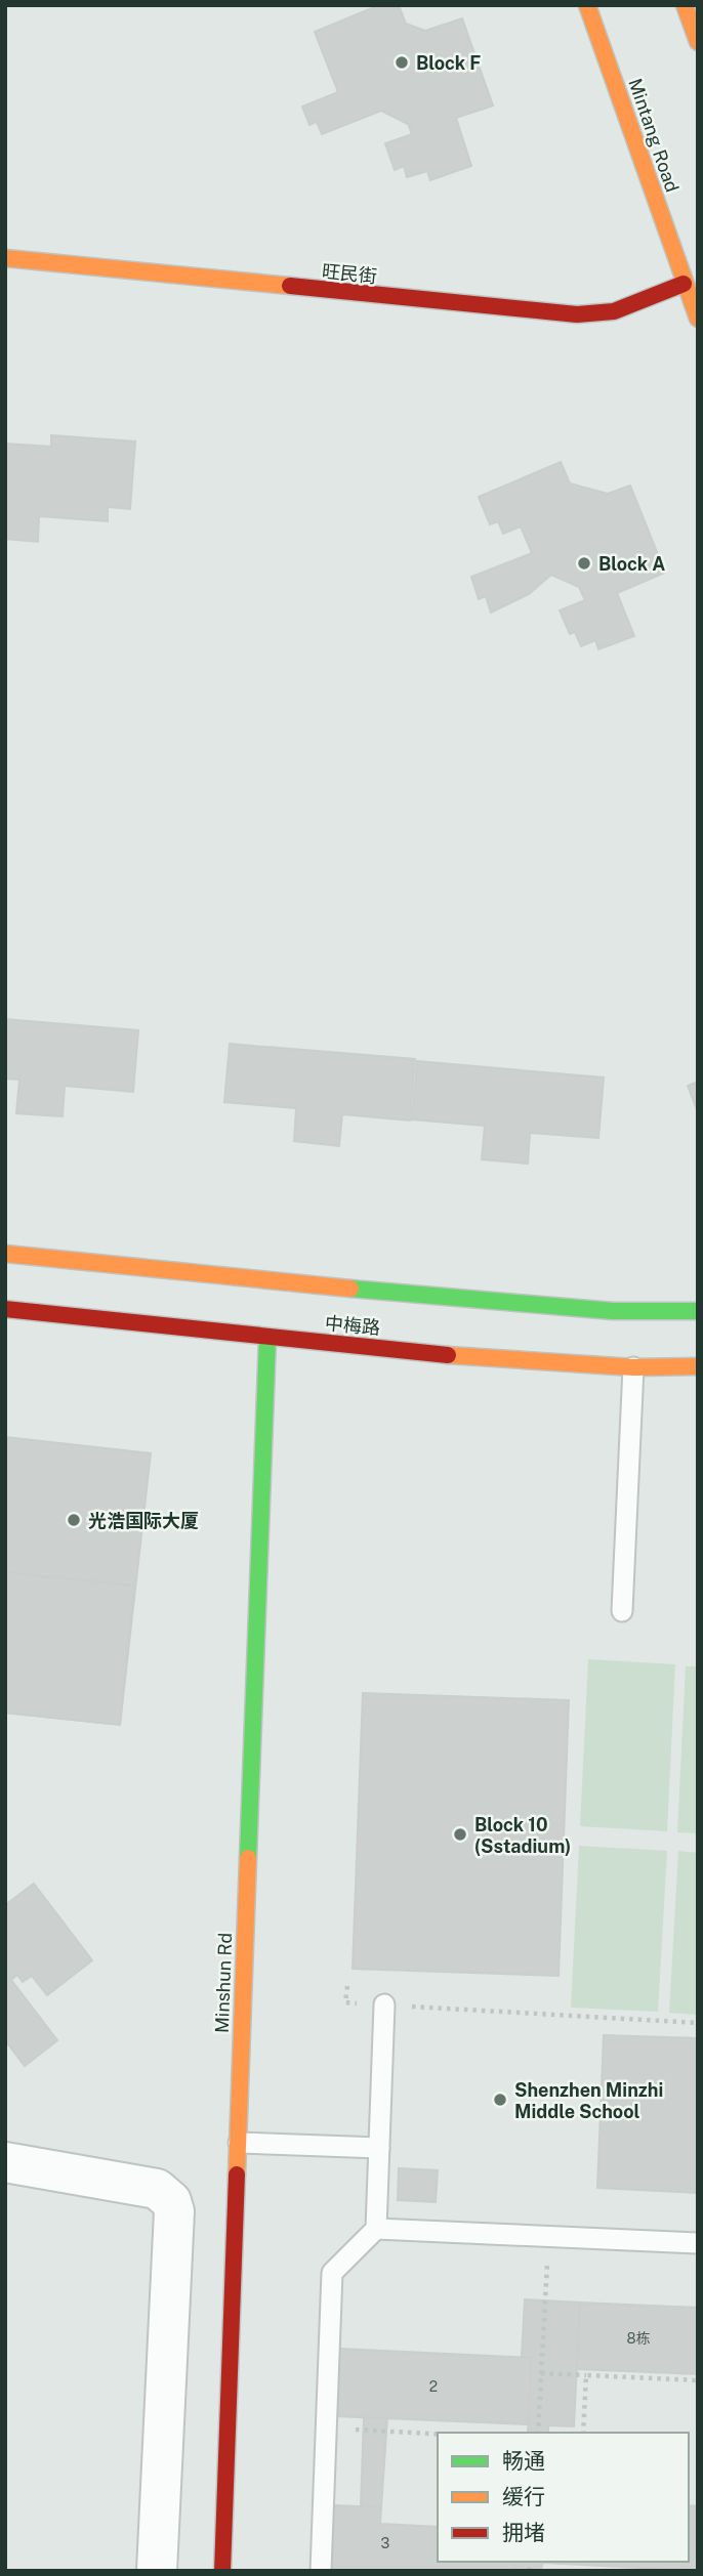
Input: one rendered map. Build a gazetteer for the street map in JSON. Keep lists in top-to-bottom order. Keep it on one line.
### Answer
{"streets":{"street":["Mintang Road","旺民街","中梅路","Minshun Rd"]},"crossings":[["Mintang Road","旺民街"],["中梅路","Minshun Rd"]],"places":["Block F","Block A","光浩国际大厦","Block 10 (Sstadium)","Shenzhen Minzhi Middle School"],"house_numbers":["8栋","2","3"],"legend":["畅通","缓行","拥堵"]}
